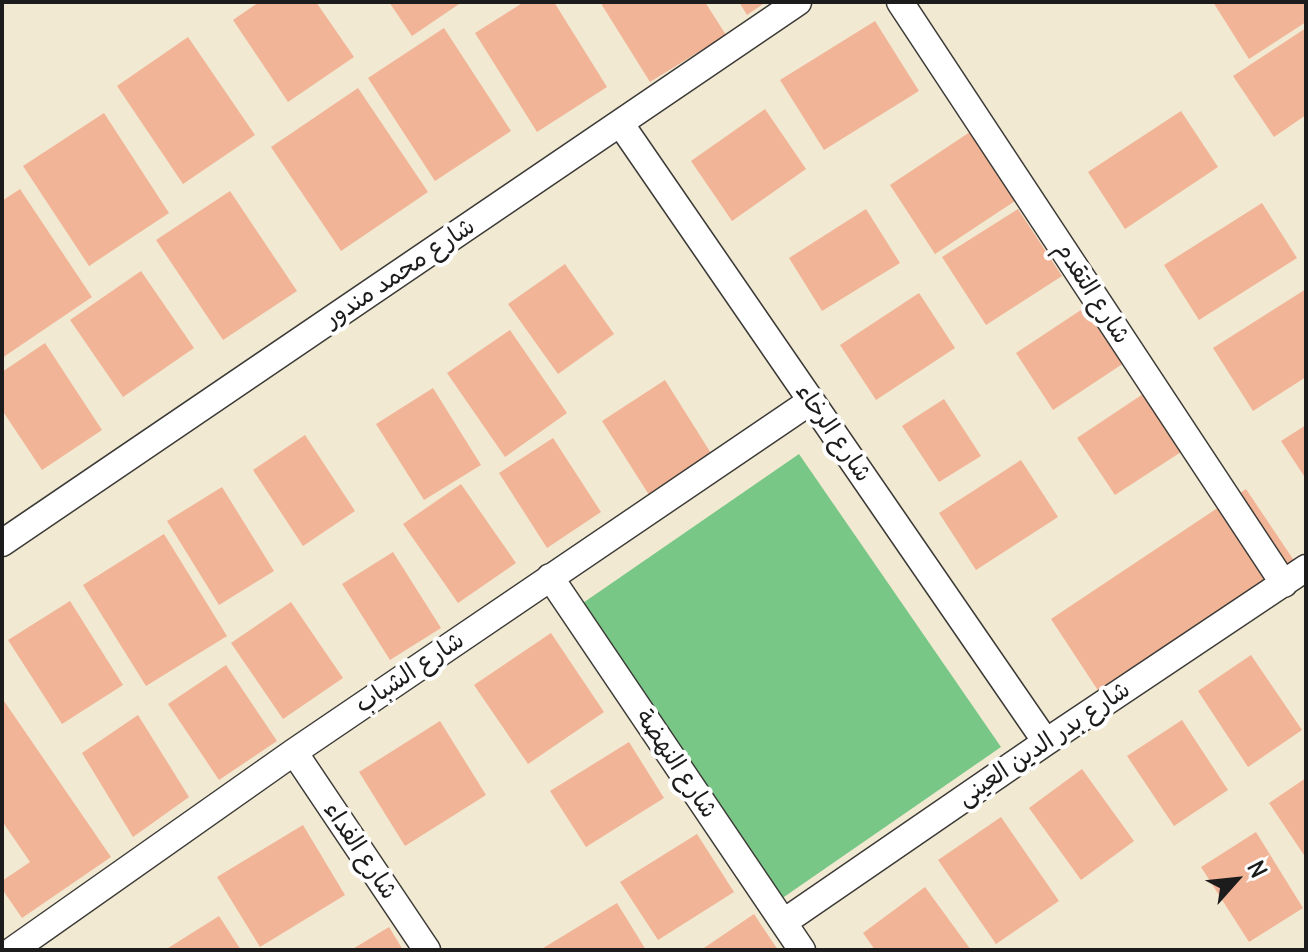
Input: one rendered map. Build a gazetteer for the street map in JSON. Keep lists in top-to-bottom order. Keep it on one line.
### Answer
{"streets":{"street":["شارع محمد مندور","شارع التقدم","شارع الرخاء","شارع الشباب","شارع بدر الدين العينى","شارع النهضة","شارع الفداء"]},"crossings":[["شارع محمد مندور","شارع الرخاء"],["شارع التقدم","شارع بدر الدين العينى"],["شارع الرخاء","شارع الشباب"],["شارع الرخاء","شارع بدر الدين العينى"],["شارع الشباب","شارع النهضة"],["شارع الشباب","شارع الفداء"],["شارع بدر الدين العينى","شارع النهضة"]],"north":"top right"}
